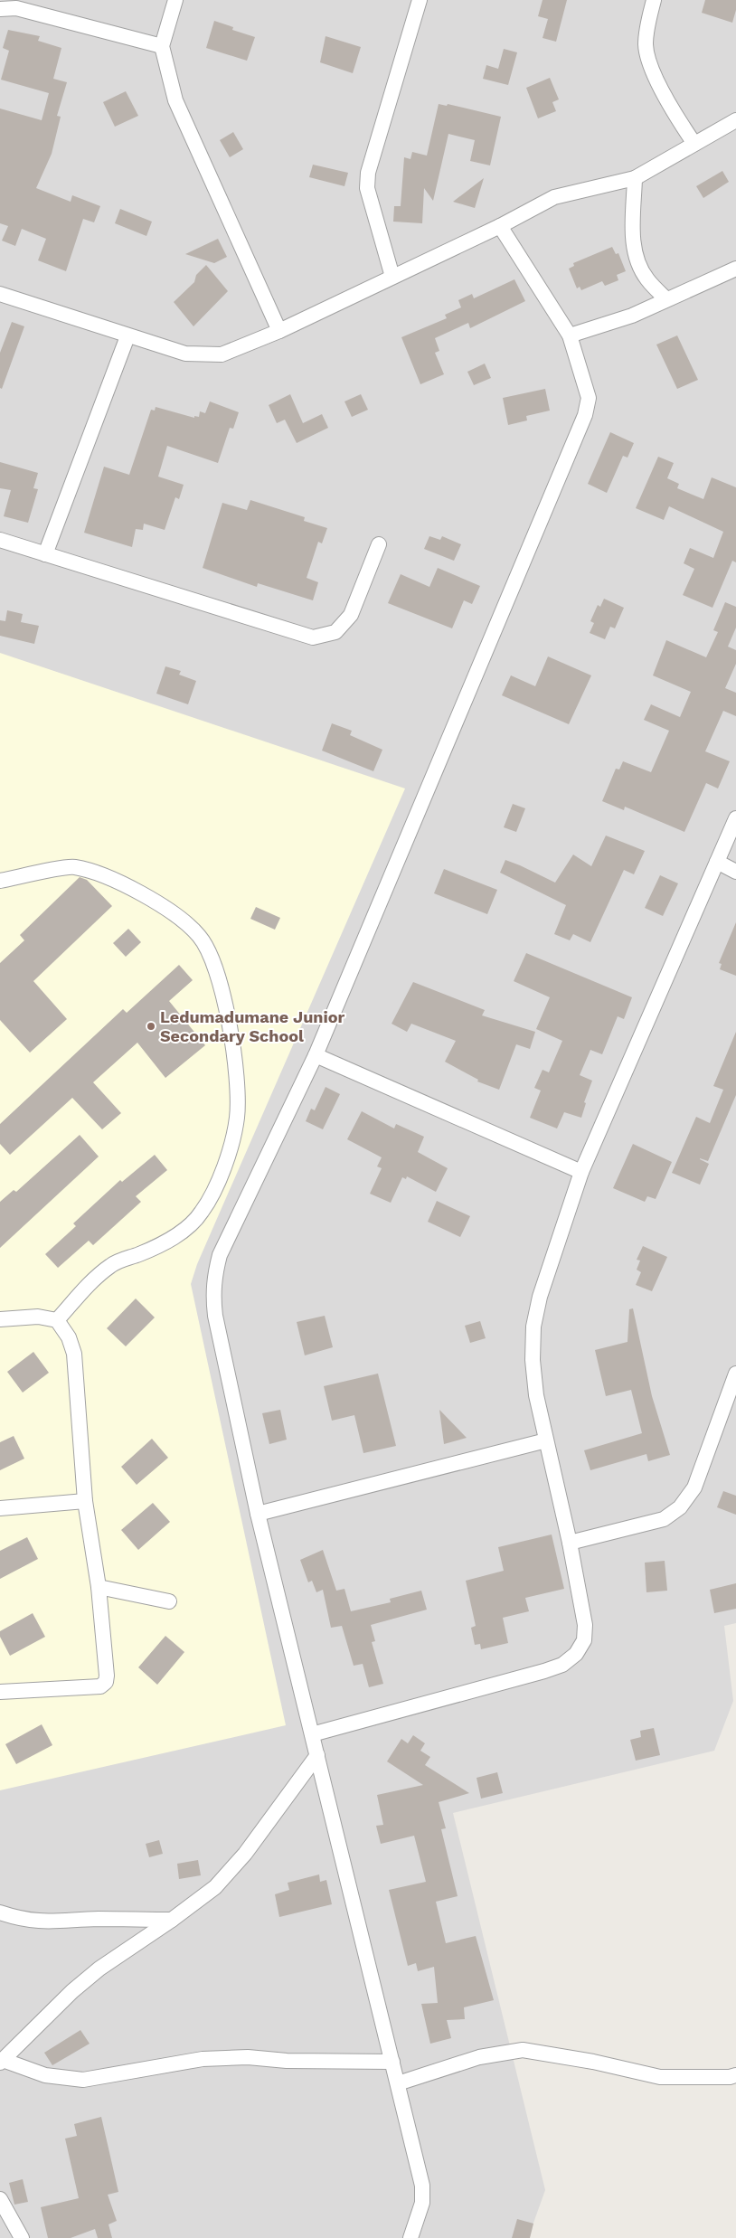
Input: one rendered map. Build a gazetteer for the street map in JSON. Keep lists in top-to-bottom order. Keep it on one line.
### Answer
{"places":["Ledumadumane Junior Secondary School"]}
